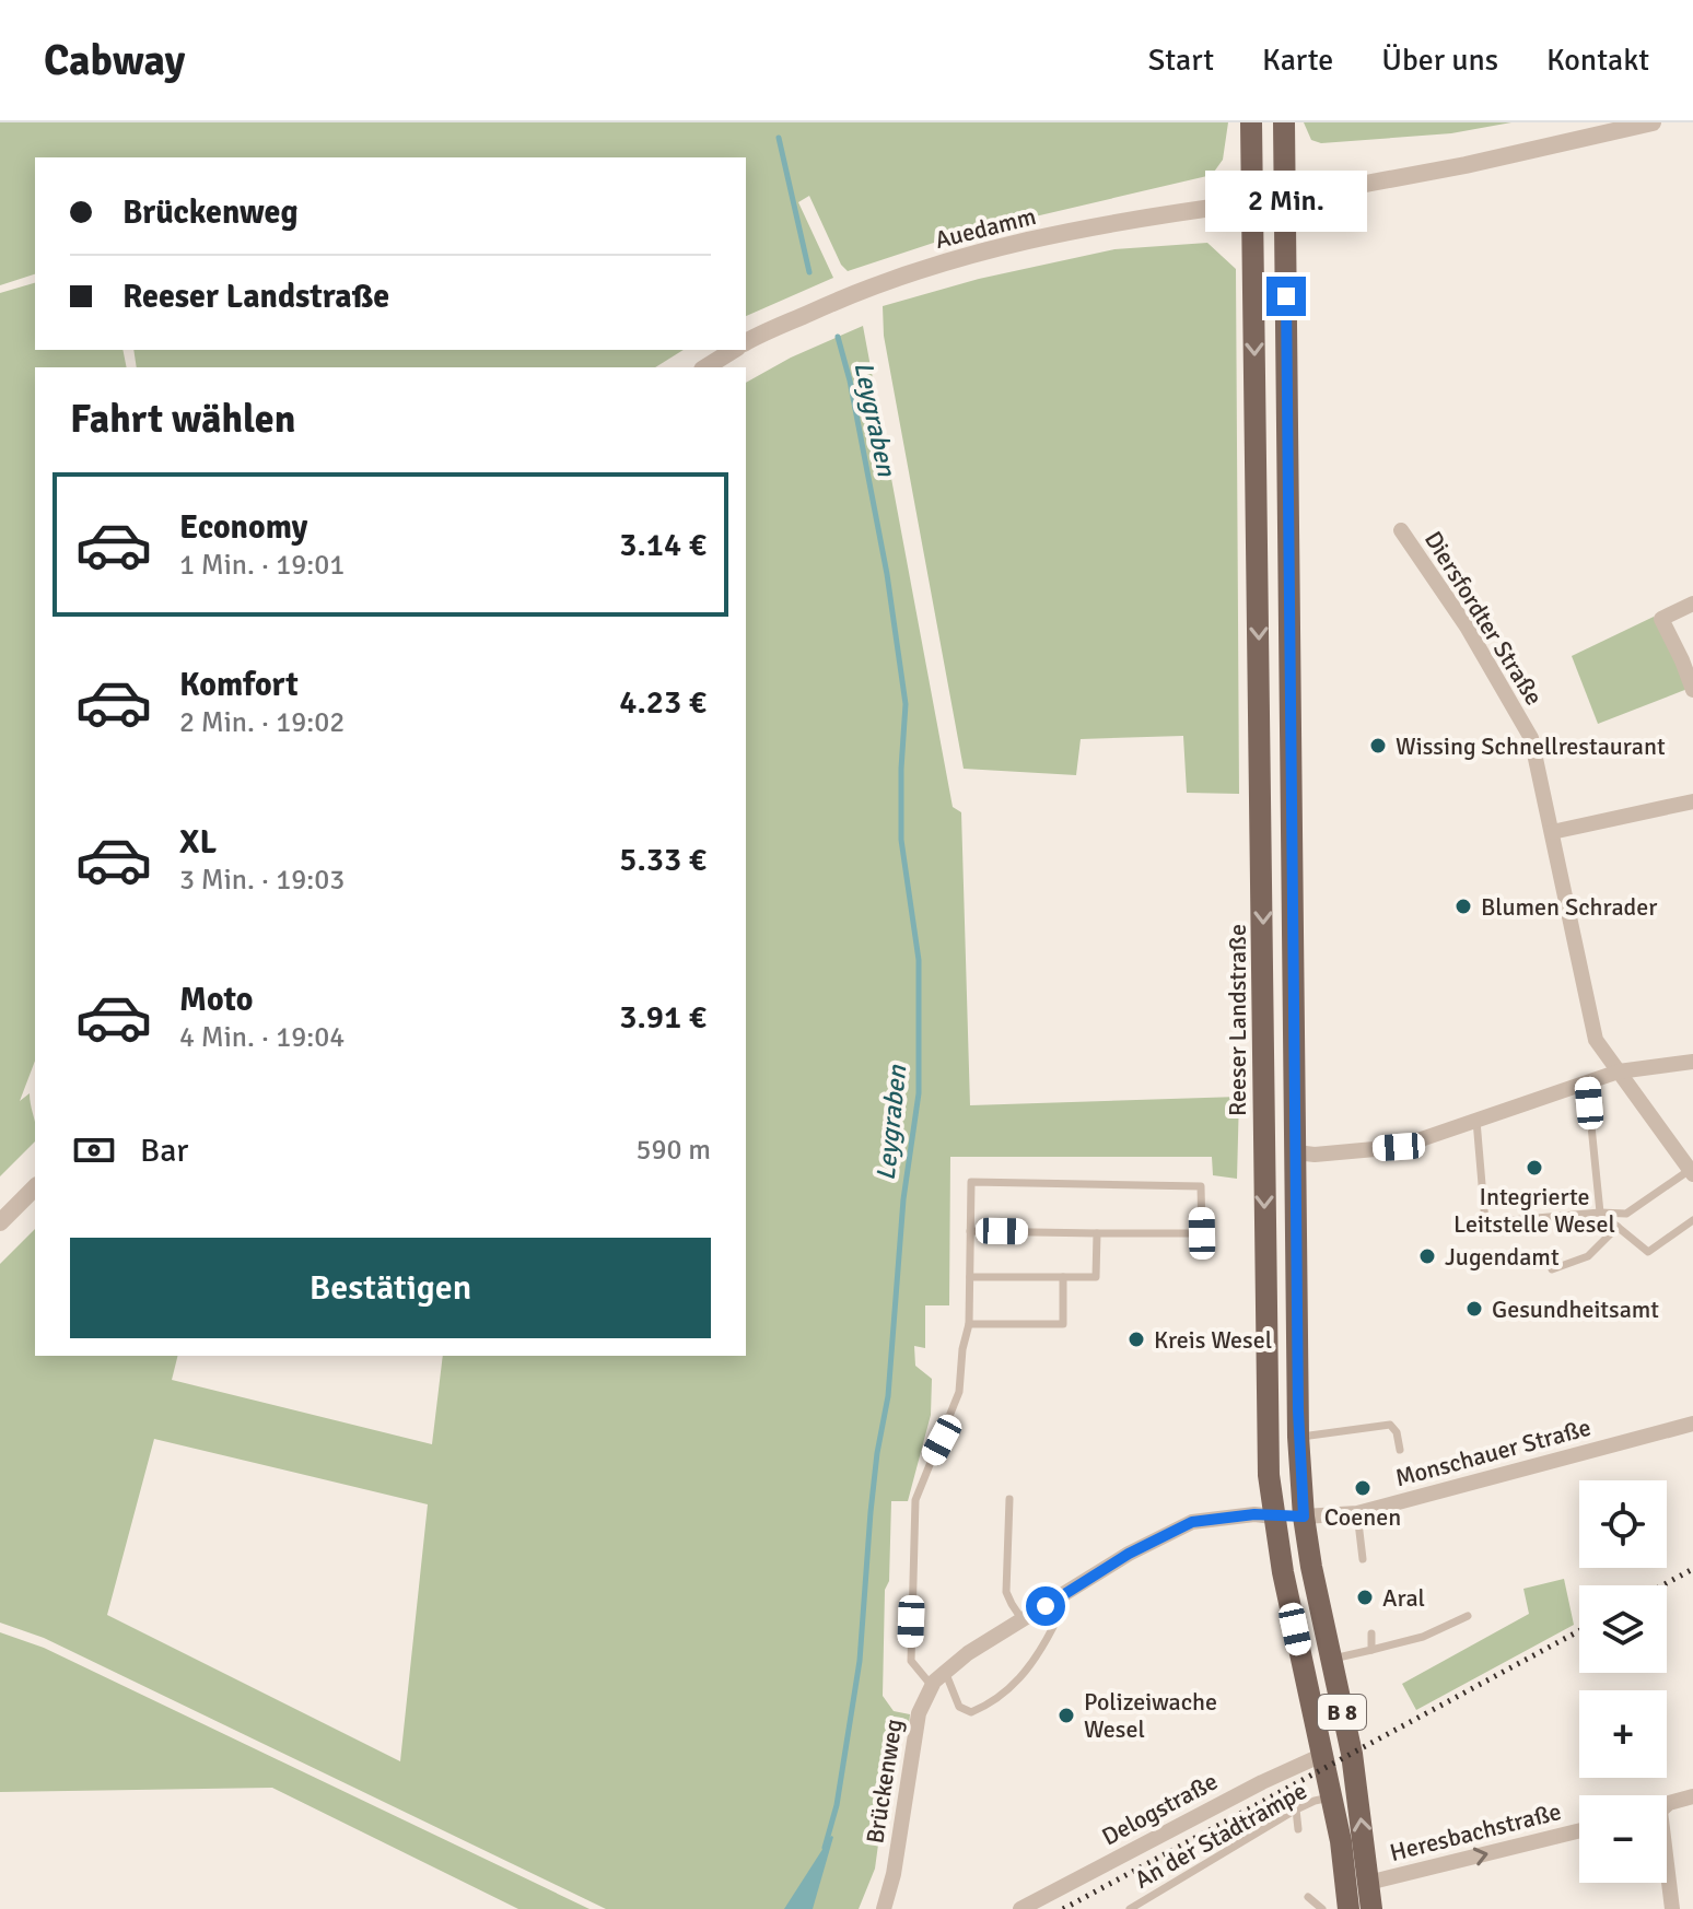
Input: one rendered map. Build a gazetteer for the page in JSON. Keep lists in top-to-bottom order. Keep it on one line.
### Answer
{"streets":{"main road":["Reeser Landstraße","B 8"],"street":["Auedamm","Diersfordter Straße","Monschauer Straße","Brückenweg","Delogstraße","Heresbachstraße"],"lane":["An der Stadtrampe"]},"crossings":[["Auedamm","Reeser Landstraße"],["Reeser Landstraße","Brückenweg"],["Reeser Landstraße","Delogstraße"],["Reeser Landstraße","An der Stadtrampe"],["Monschauer Straße","B 8"],["B 8","Heresbachstraße"]],"one_way":["Heresbachstraße"],"water":["Leygraben"],"places":["Wissing Schnellrestaurant","Blumen Schrader","Integrierte Leitstelle Wesel","Jugendamt","Gesundheitsamt","Kreis Wesel","Coenen","Aral","Polizeiwache Wesel"],"page":{"header":"Cabway","nav":["Start","Karte","Über uns","Kontakt"],"banner":["Brückenweg","Reeser Landstraße"],"bubble":"2 Min.","heading":"Fahrt wählen","list":[{"name":"Economy","note":"1 Min. · 19:01","value":"3.14 €"},{"name":"Komfort","note":"2 Min. · 19:02","value":"4.23 €"},{"name":"XL","note":"3 Min. · 19:03","value":"5.33 €"},{"name":"Moto","note":"4 Min. · 19:04","value":"3.91 €"}],"pay":["Bar","590 m"],"buttons":"Bestätigen","map_buttons":["+","−"]}}
